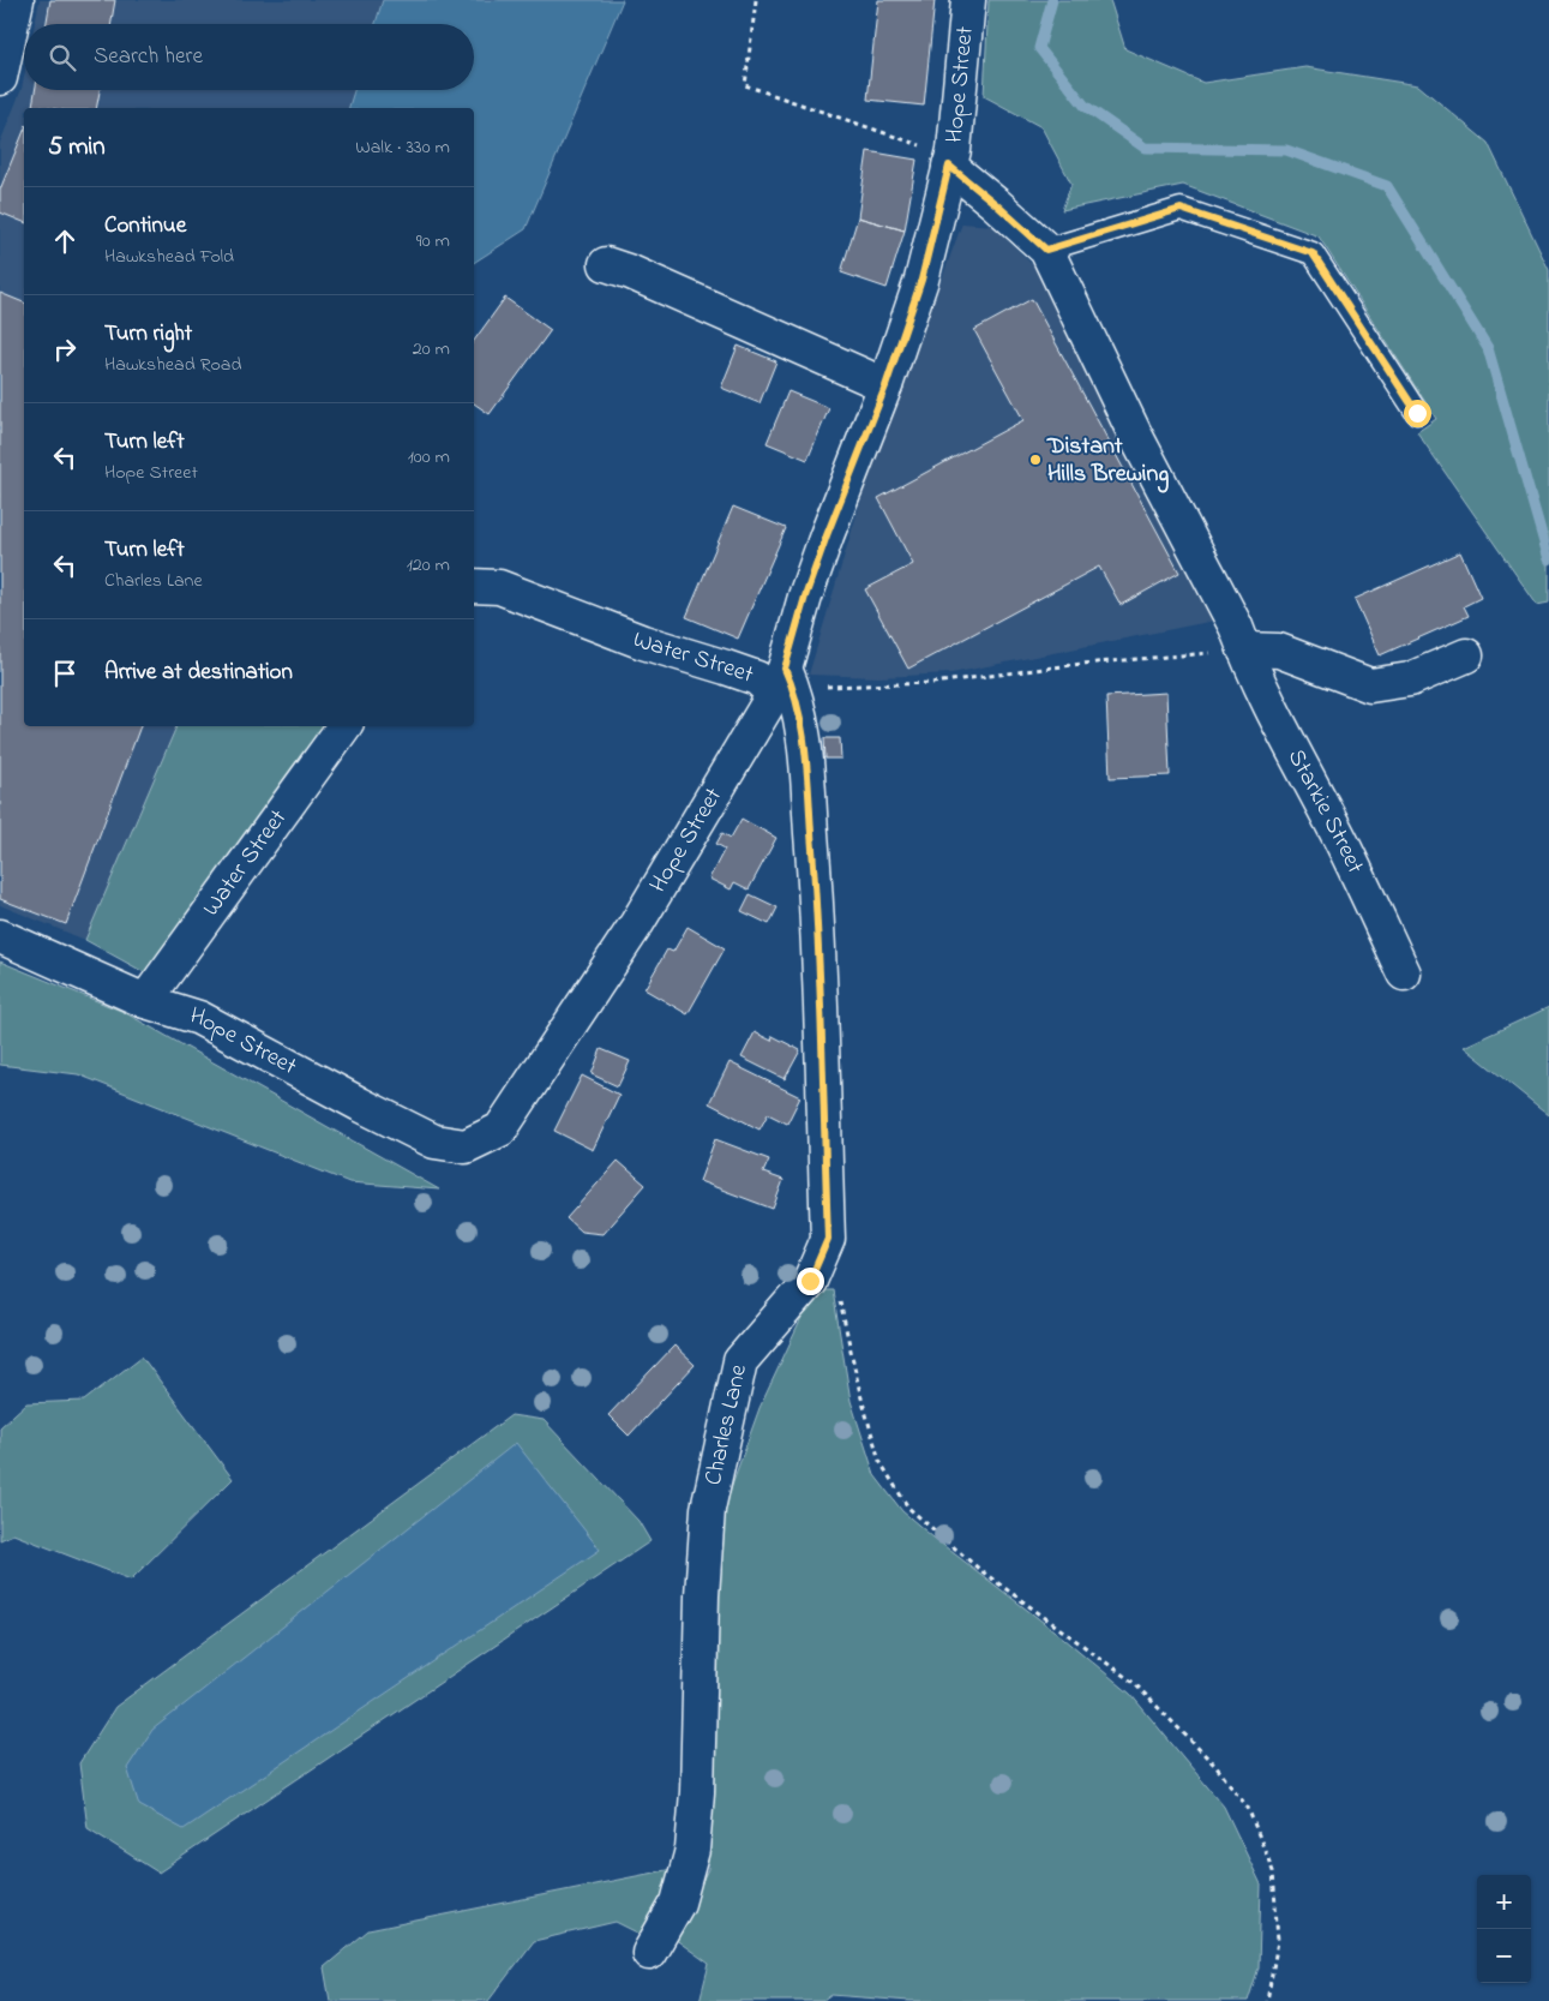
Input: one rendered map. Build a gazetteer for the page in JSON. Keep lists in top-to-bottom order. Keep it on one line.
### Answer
{"streets":{"street":["Hope Street","Water Street","Starkie Street","Charles Lane"]},"crossings":[["Hope Street","Water Street"],["Hope Street","Charles Lane"],["Water Street","Charles Lane"]],"places":["Distant Hills Brewing"],"page":{"search":"Search here","heading":["5 min","Walk · 330 m"],"list":[["Continue","Hawkshead Fold","90 m"],["Turn right","Hawkshead Road","20 m"],["Turn left","Hope Street","100 m"],["Turn left","Charles Lane","120 m"],"Arrive at destination"],"map_buttons":["+","−"]}}
